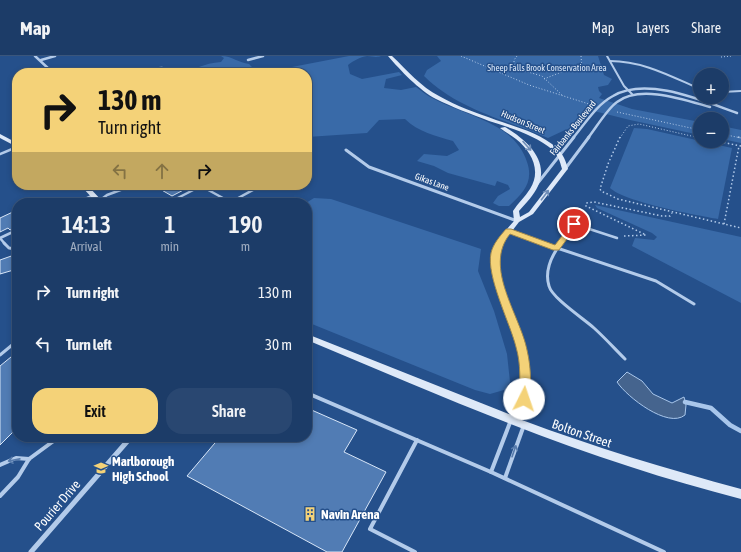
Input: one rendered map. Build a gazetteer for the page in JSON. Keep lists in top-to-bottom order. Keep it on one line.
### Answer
{"streets":{"street":["Hudson Street","Fairbanks Boulevard","Gikas Lane","Bolton Street","Pourier Drive"]},"crossings":[["Hudson Street","Fairbanks Boulevard"]],"parks":["Sheep Falls Brook Conservation Area"],"places":{"school or university":["Marlborough High School"],"building":["Navin Arena"]},"page":{"header":"Map","nav":["Map","Layers","Share"],"map_buttons":["+","−"],"turn":["130 m","Turn right"],"eta":["14:13","Arrival","1","min","190","m"],"list":[{"name":"Turn right","value":"130 m"},{"name":"Turn left","value":"30 m"}],"buttons":["Exit","Share"]}}
